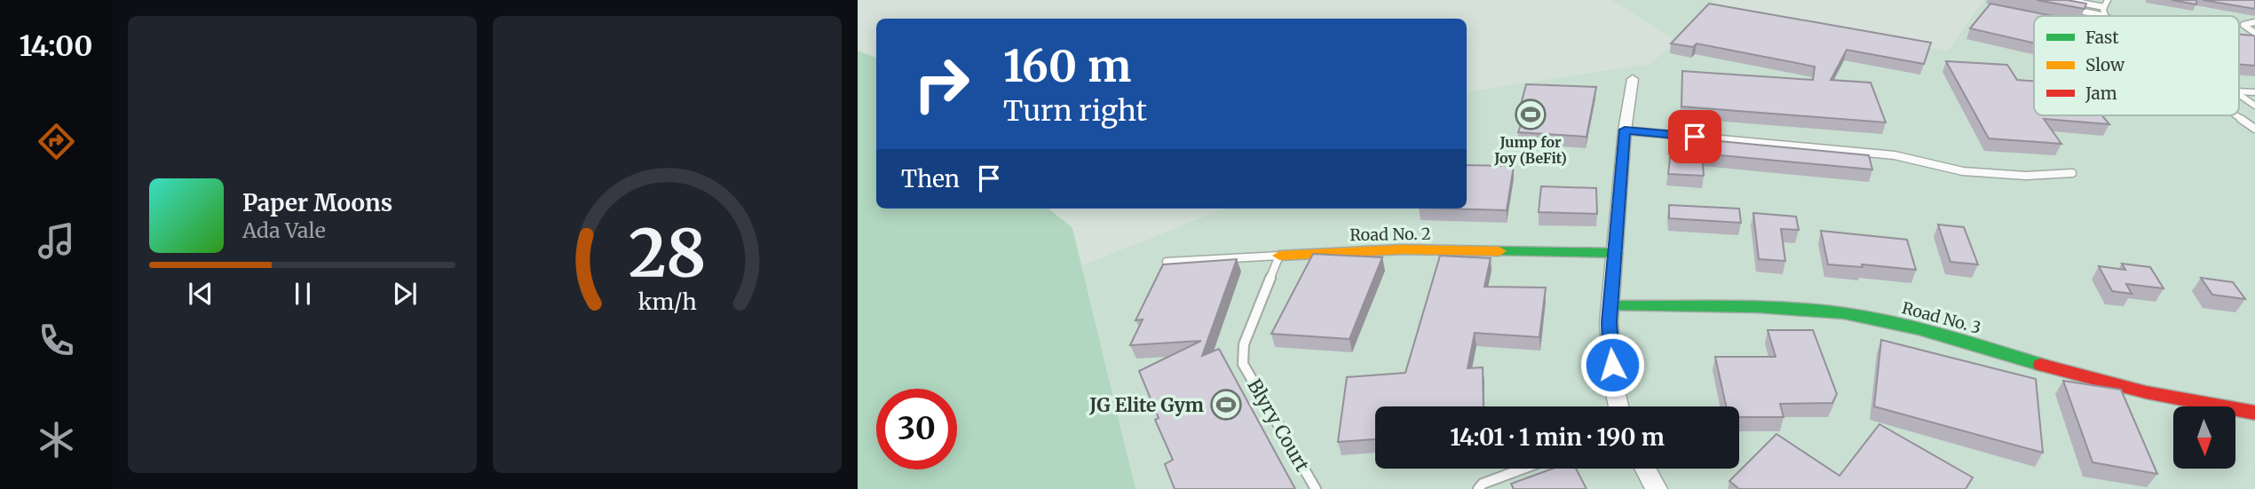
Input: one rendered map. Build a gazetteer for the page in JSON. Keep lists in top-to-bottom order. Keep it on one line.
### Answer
{"streets":{"street":["Road No. 2","Road No. 3"],"lane":["Blyry Court"]},"crossings":[["Road No. 2","Blyry Court"]],"places":{"sports":["Jump for Joy (BeFit)","JG Elite Gym"]},"legend":["Fast","Slow","Jam"],"north":"bottom","page":{"tabs":"14:00","turn":["160 m","Turn right"],"then":"Then","song":["Paper Moons","Ada Vale"],"limit":"30","trip":"14:01 · 1 min · 190 m","gauge":["28","km/h"]}}
